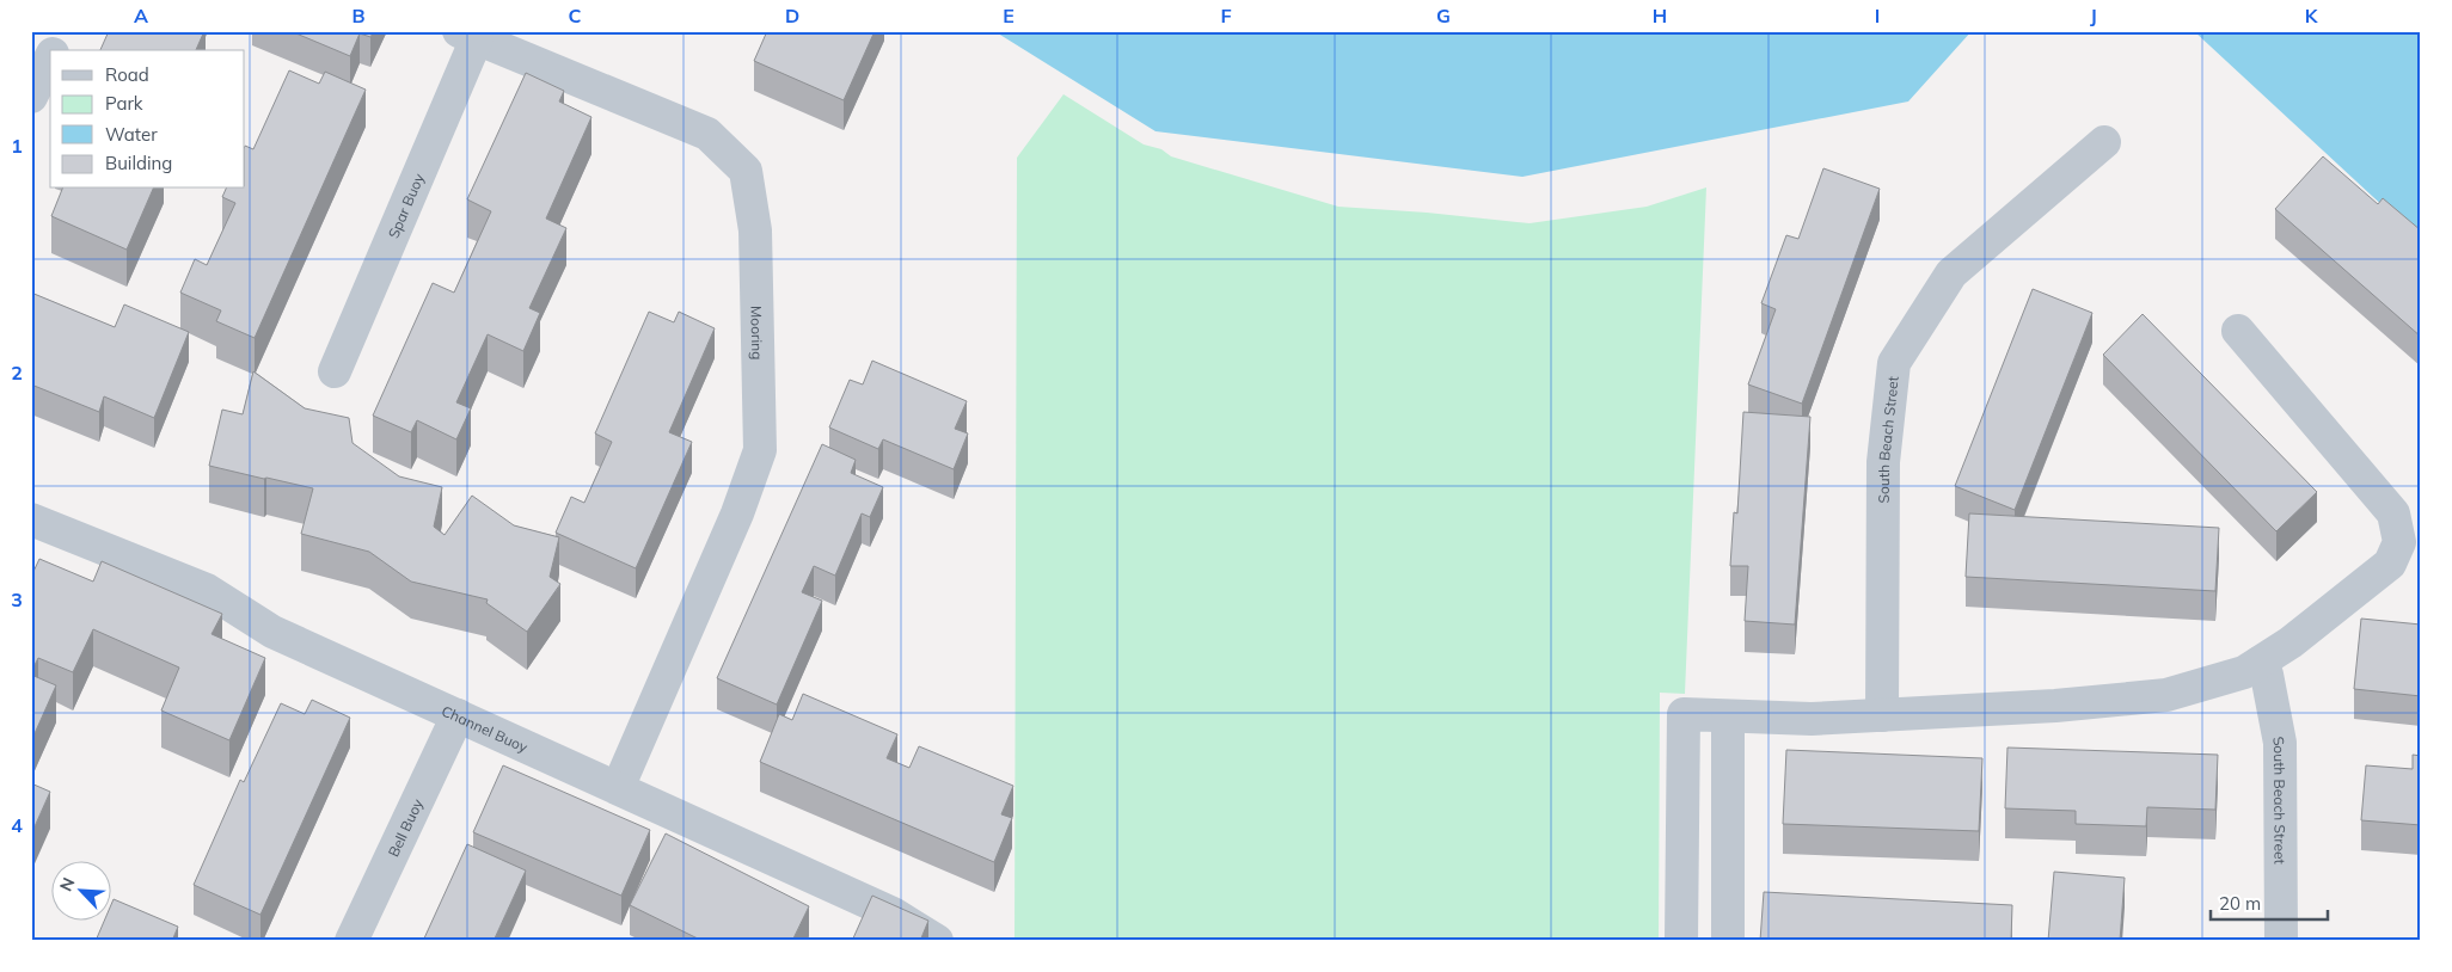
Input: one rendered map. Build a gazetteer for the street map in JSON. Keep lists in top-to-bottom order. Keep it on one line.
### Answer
{"streets":{"street":["Spar Buoy","Mooring","South Beach Street","Channel Buoy","Bell Buoy"]},"crossings":[["Spar Buoy","Mooring"],["Mooring","Channel Buoy"],["Channel Buoy","Bell Buoy"]],"legend":["Road","Park","Water","Building"],"scale_bar":"20 m","north":"top left","grid":{"columns":["A","B","C","D","E","F","G","H","I","J","K"],"rows":["1","2","3","4"]}}
